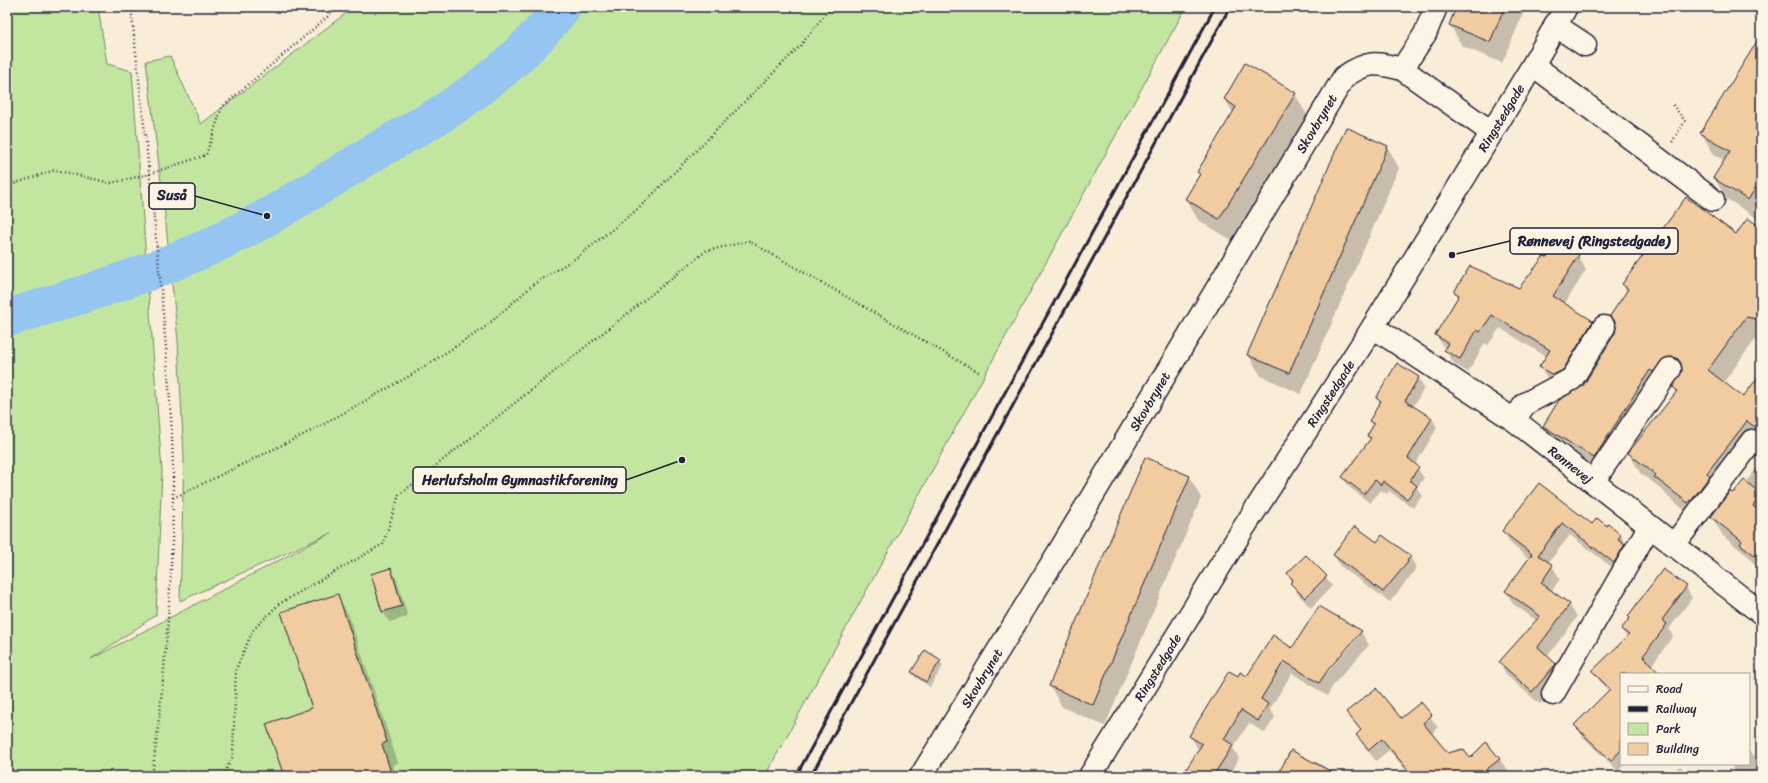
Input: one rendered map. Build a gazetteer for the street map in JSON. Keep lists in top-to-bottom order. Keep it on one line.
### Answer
{"streets":{"street":["Ringstedgade","Skovbrynet","Rønnevej"]},"crossings":[["Ringstedgade","Skovbrynet"],["Ringstedgade","Rønnevej"]],"places":["Suså","Rønnevej (Ringstedgade)","Herlufsholm Gymnastikforening"],"legend":["Road","Railway","Park","Building"]}
